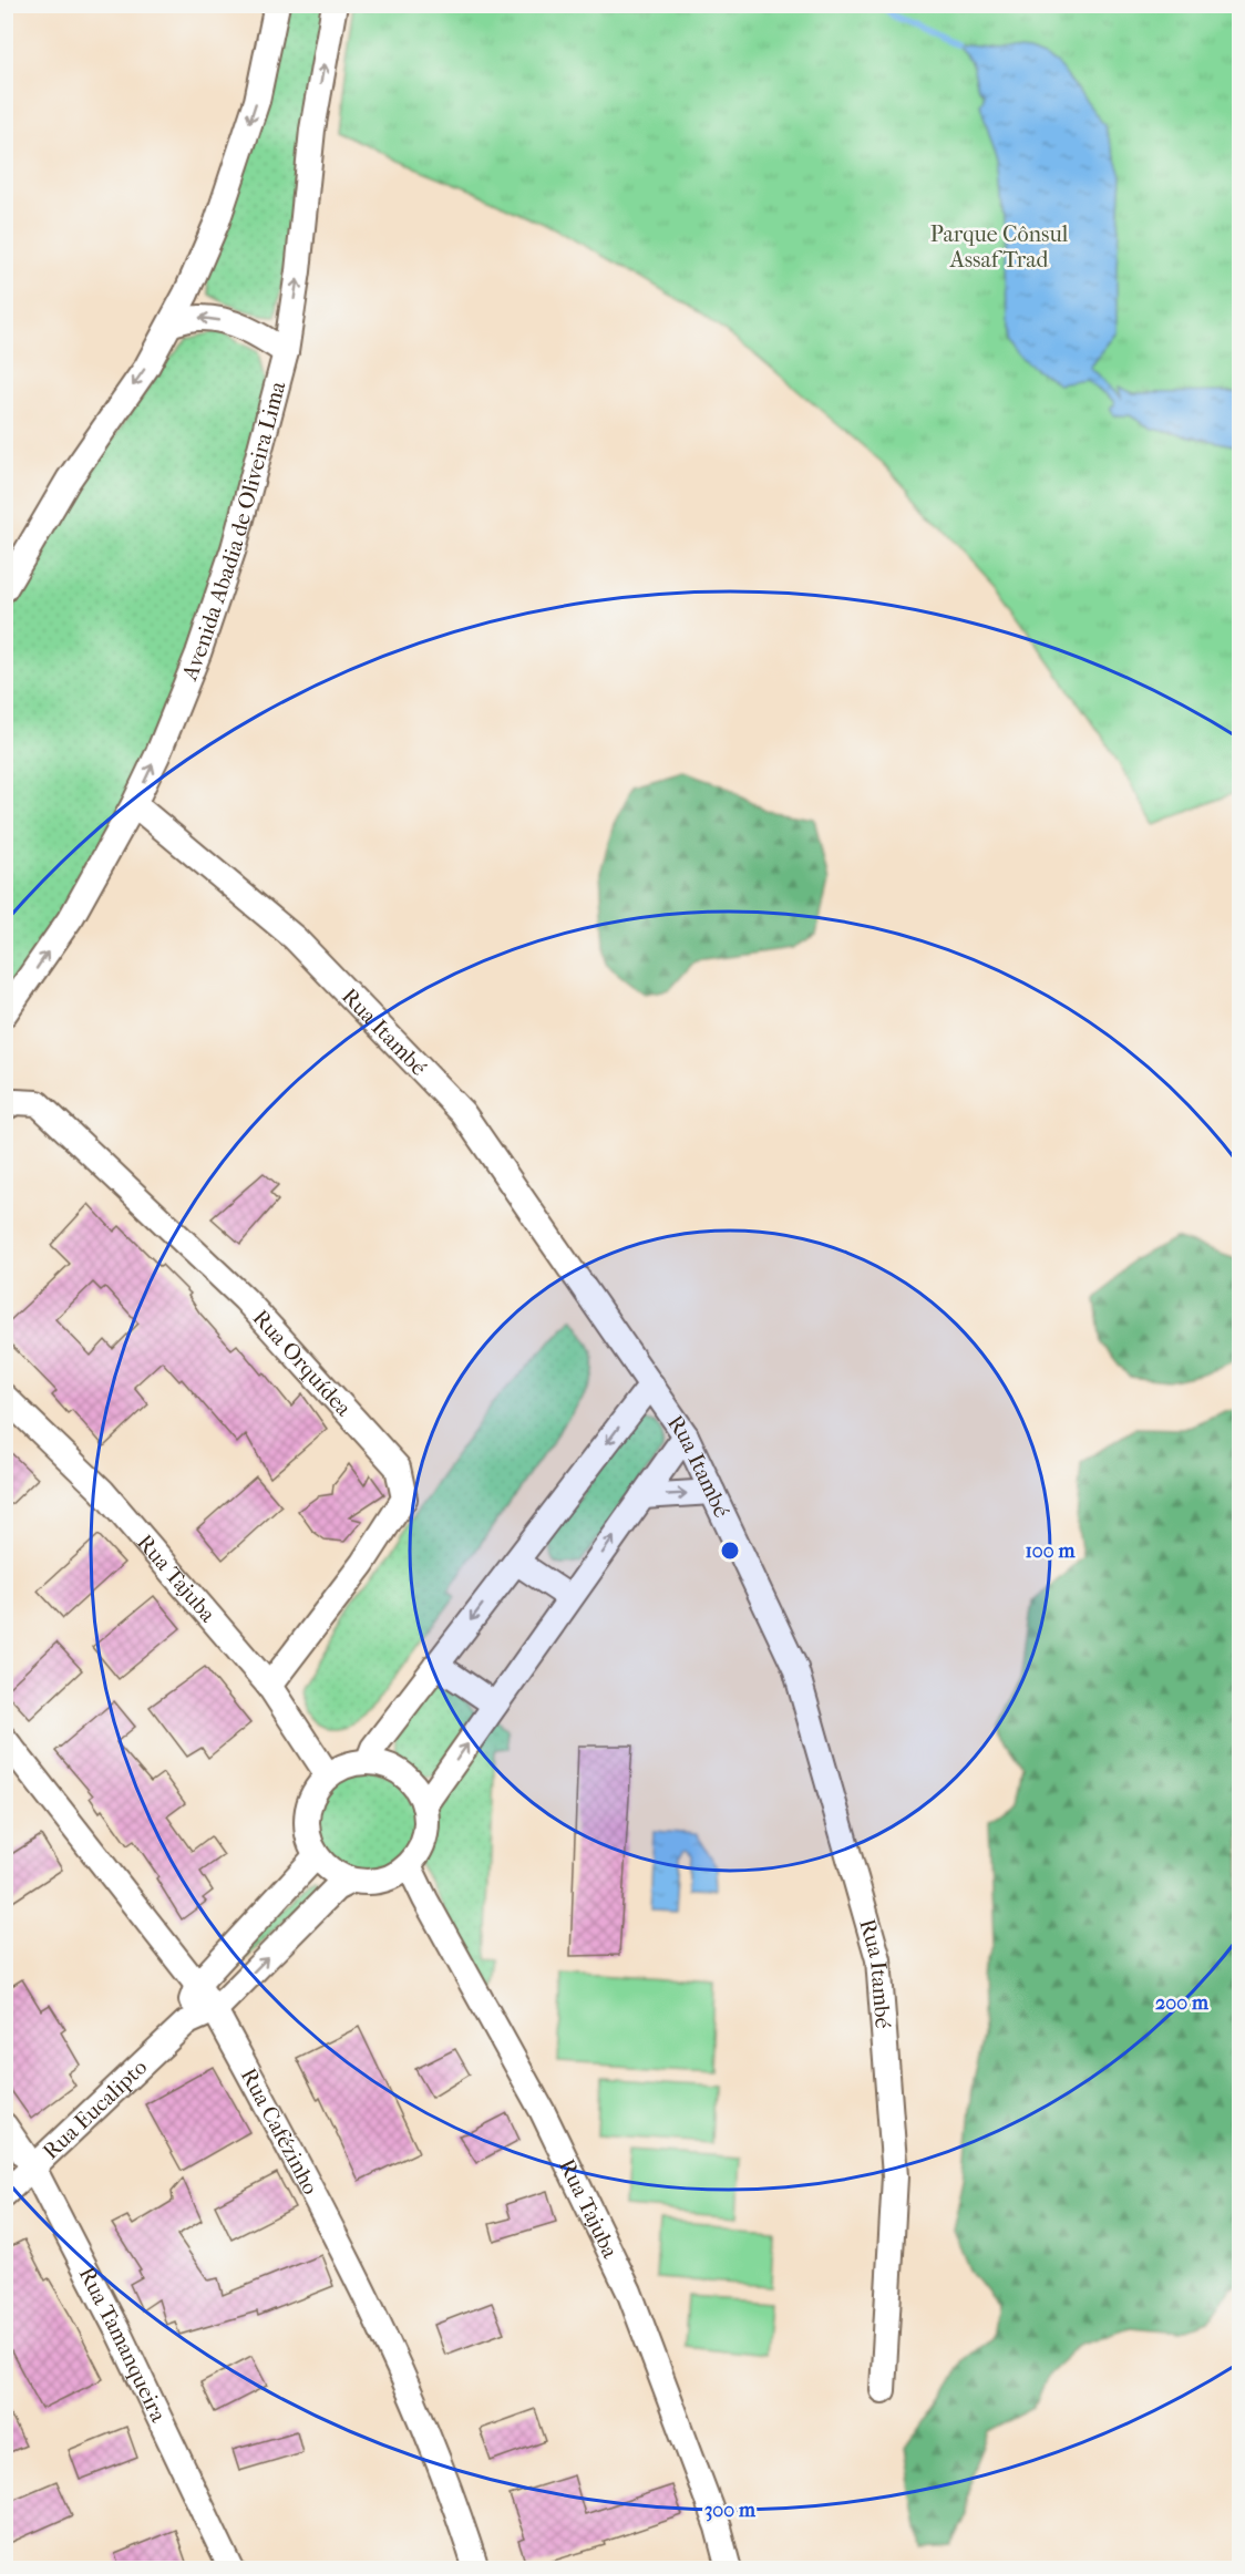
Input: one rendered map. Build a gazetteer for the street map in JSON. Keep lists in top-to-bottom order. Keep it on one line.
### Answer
{"streets":{"street":["Avenida Abadia de Oliveira Lima","Rua Itambé","Rua Orquídea","Rua Tajuba","Rua Eucalipto","Rua Cafézinho","Rua Tamanqueira"]},"crossings":[["Avenida Abadia de Oliveira Lima","Rua Itambé"],["Rua Orquídea","Rua Tajuba"],["Rua Eucalipto","Rua Cafézinho"],["Rua Eucalipto","Rua Tamanqueira"]],"parks":["Parque Cônsul Assaf Trad"],"rings":["100 m","200 m","300 m"]}
